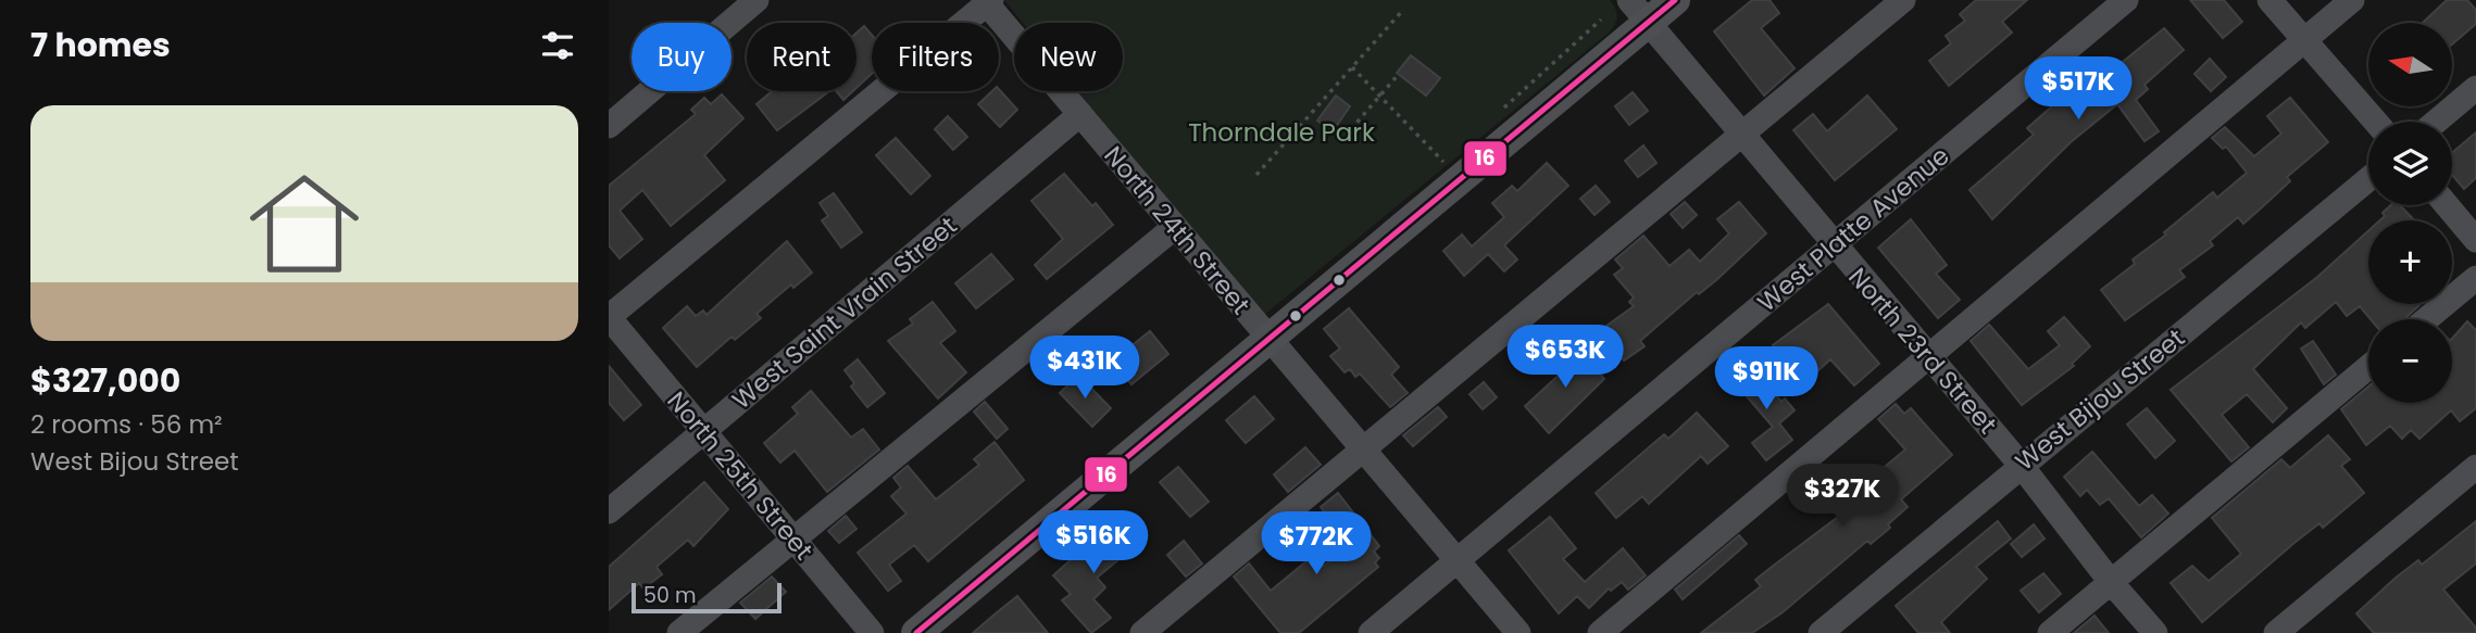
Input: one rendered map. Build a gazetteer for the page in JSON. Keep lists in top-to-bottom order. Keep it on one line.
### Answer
{"streets":{"street":["West Platte Avenue","North 24th Street","West Saint Vrain Street","North 23rd Street","West Bijou Street","North 25th Street"]},"crossings":[["West Platte Avenue","North 24th Street"],["West Platte Avenue","North 23rd Street"],["North 24th Street","West Saint Vrain Street"],["West Saint Vrain Street","North 25th Street"],["North 23rd Street","West Bijou Street"]],"parks":["Thorndale Park"],"lines":["transit line 16"],"scale_bar":"50 m","north":"left","page":{"heading":"7 homes","map_buttons":["+","−"],"chip":["Buy","Rent","Filters","New"],"price":["$517K","$653K","$431K","$911K","$327K","$516K","$772K"],"list":[{"name":"$327,000","note":"2 rooms · 56 m² · West Bijou Street"}],"scale":"50 m"}}
